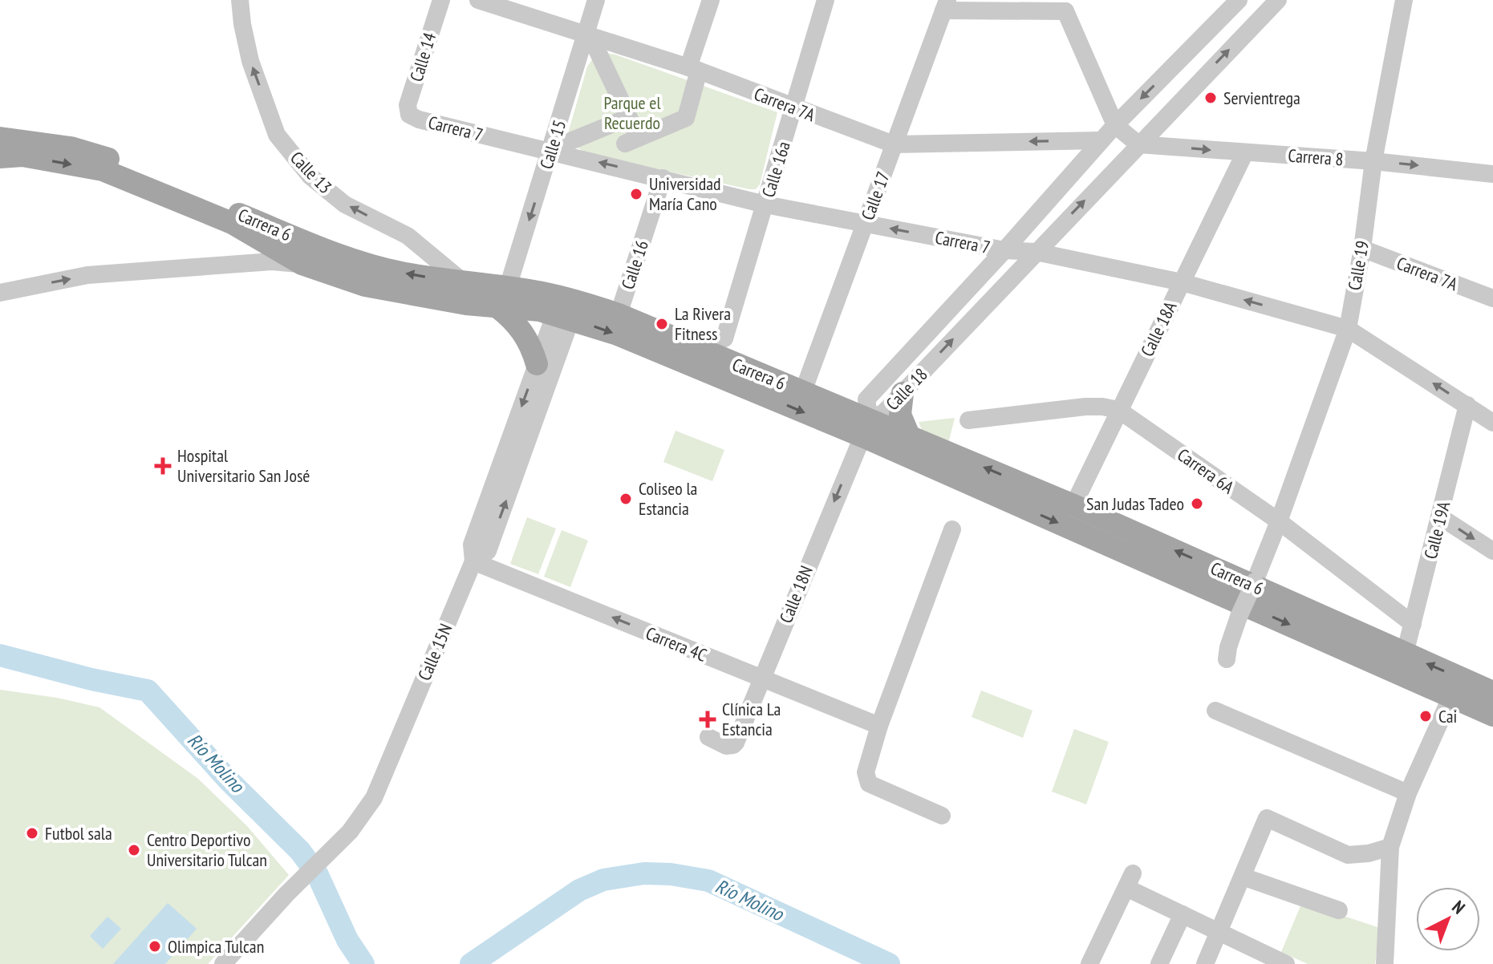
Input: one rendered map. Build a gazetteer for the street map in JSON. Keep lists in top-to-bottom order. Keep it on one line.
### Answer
{"streets":{"main road":["Carrera 6"],"street":["Calle 14","Carrera 7A","Carrera 7","Calle 15","Carrera 8","Calle 16a","Calle 13","Calle 17","Calle 16","Calle 19","Calle 18A","Calle 18","Carrera 6A","Calle 19A","Calle 18N","Carrera 4C","Calle 15N"]},"crossings":[["Calle 14","Carrera 7"],["Carrera 7A","Calle 15"],["Carrera 7A","Calle 16a"],["Carrera 7A","Calle 17"],["Carrera 7A","Calle 19"],["Carrera 7A","Calle 18"],["Carrera 7","Calle 15"],["Carrera 7","Calle 16a"],["Carrera 7","Calle 17"],["Carrera 7","Calle 16"],["Carrera 7","Calle 19"],["Carrera 7","Calle 18A"],["Carrera 7","Calle 18"],["Carrera 7","Calle 19A"],["Calle 15","Carrera 6"],["Carrera 8","Calle 19"],["Carrera 8","Calle 18A"],["Carrera 8","Calle 18"],["Calle 13","Carrera 6"],["Calle 17","Carrera 6"],["Carrera 6","Calle 16"],["Carrera 6","Calle 18A"],["Carrera 6","Calle 18"],["Carrera 6","Calle 19A"],["Carrera 6","Calle 18N"],["Carrera 6","Calle 15N"],["Calle 19","Carrera 6A"],["Calle 18A","Carrera 6A"],["Calle 18","Calle 18N"],["Carrera 6A","Calle 19A"],["Calle 18N","Carrera 4C"],["Carrera 4C","Calle 15N"]],"one_way":["Carrera 7","Calle 15","Carrera 8","Calle 13","Carrera 4C"],"water":["Río Molino"],"parks":["Parque el Recuerdo"],"places":{"other":["Servientrega","Universidad María Cano","La Rivera Fitness","Coliseo la Estancia","San Judas Tadeo","Cai","Futbol sala","Centro Deportivo Universitario Tulcan","Olimpica Tulcan"],"health":["Hospital Universitario San José","Clínica La Estancia"]},"north":"top right"}
